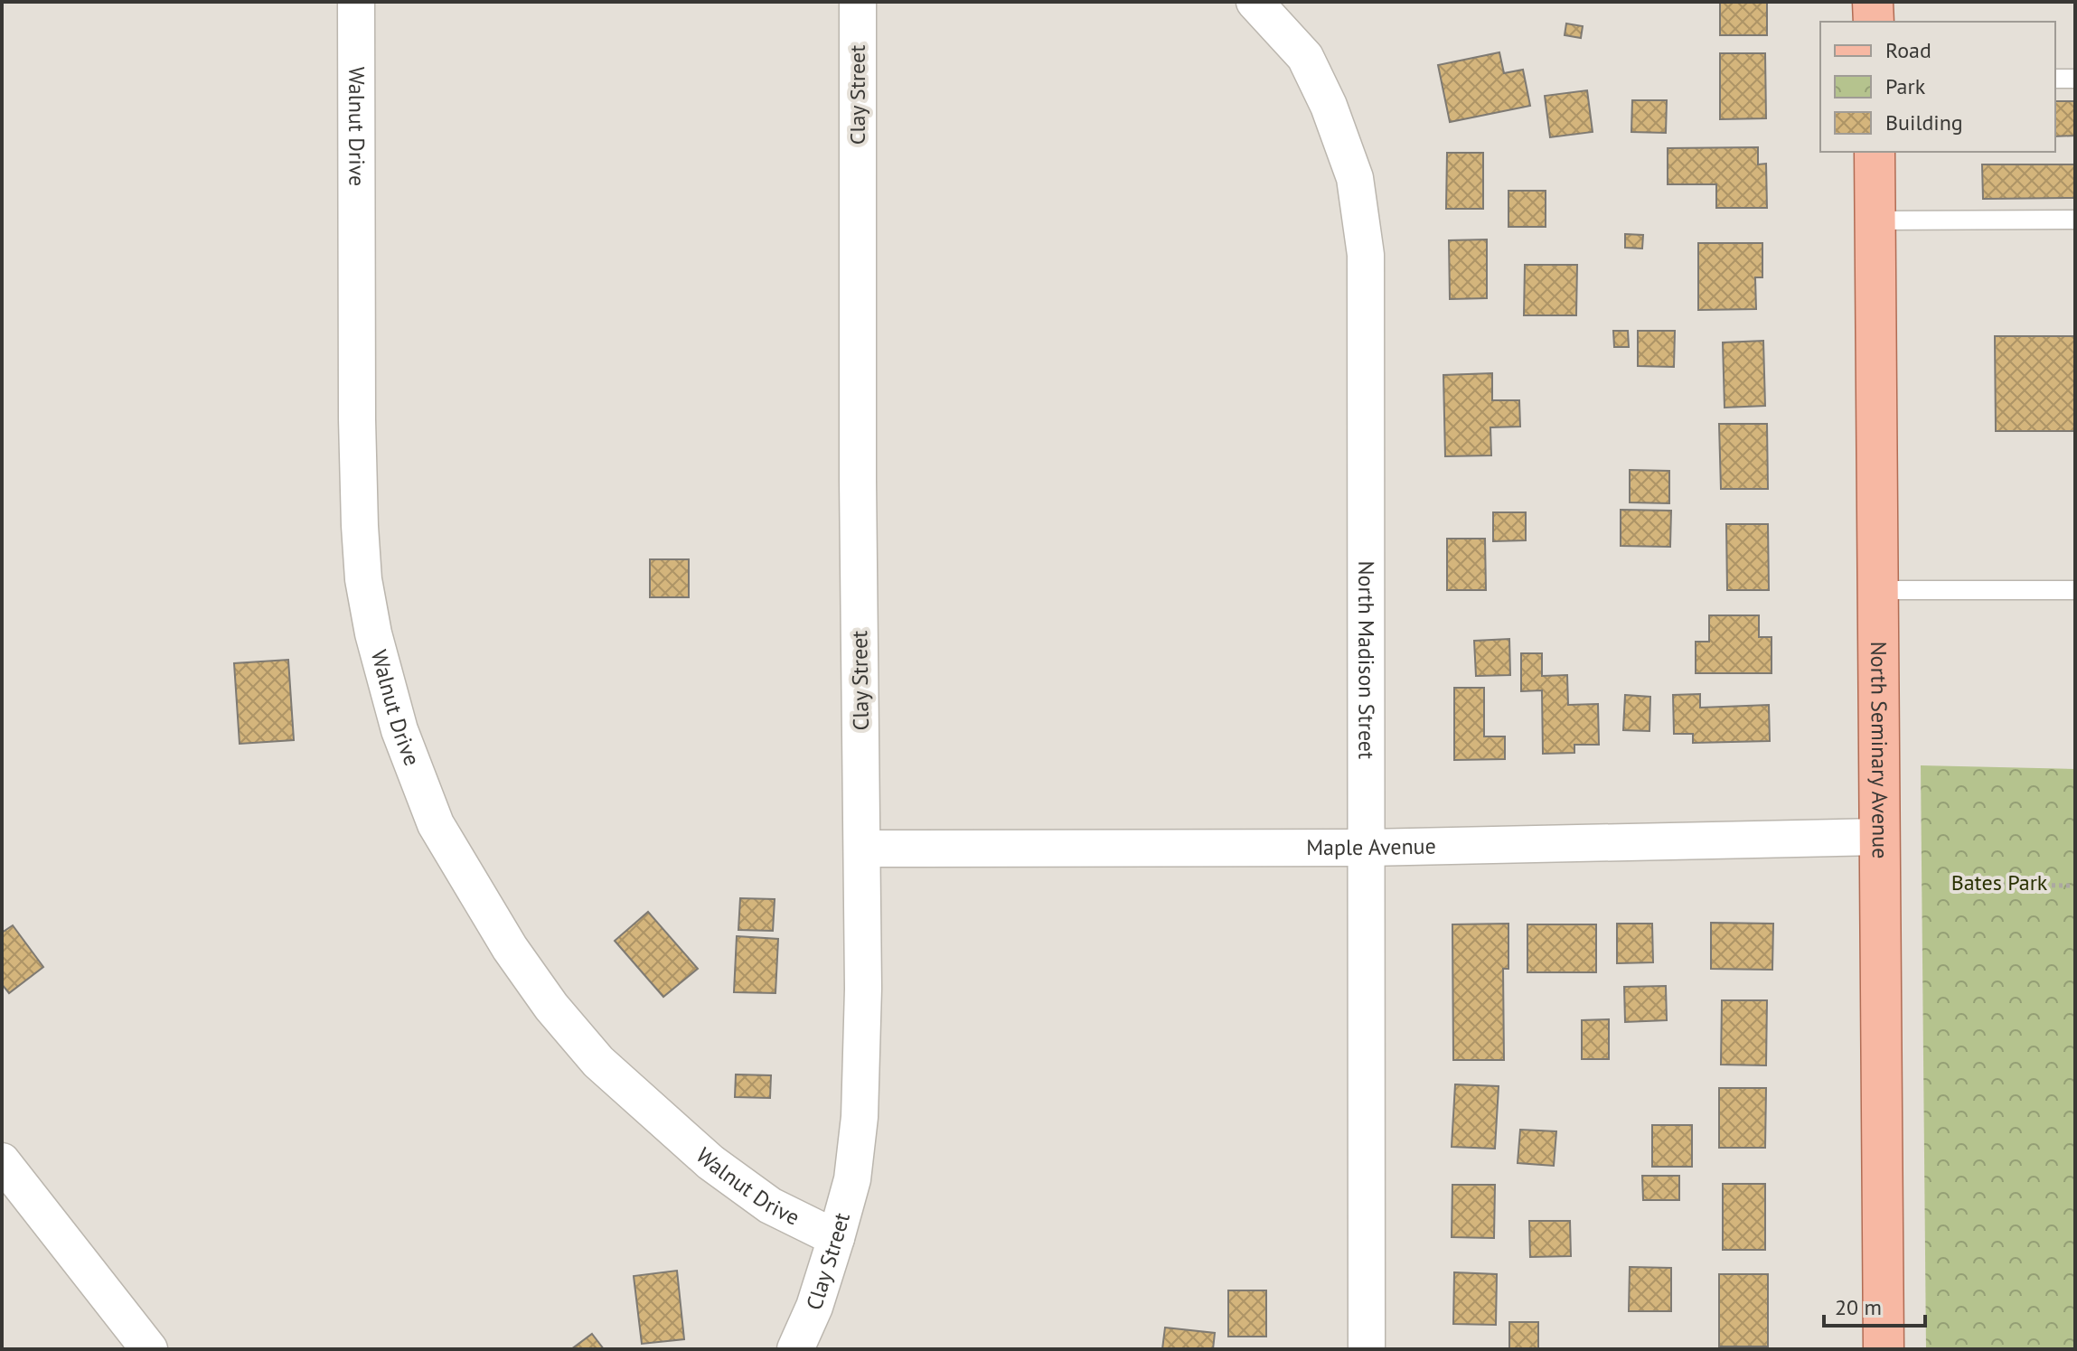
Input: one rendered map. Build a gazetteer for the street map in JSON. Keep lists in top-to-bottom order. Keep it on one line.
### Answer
{"streets":{"main road":["North Seminary Avenue"],"street":["Clay Street","Walnut Drive","North Madison Street","Maple Avenue"]},"crossings":[["Clay Street","Walnut Drive"],["Clay Street","Maple Avenue"],["North Madison Street","Maple Avenue"],["North Seminary Avenue","Maple Avenue"]],"parks":["Bates Park"],"legend":["Road","Park","Building"],"scale_bar":"20 m"}
